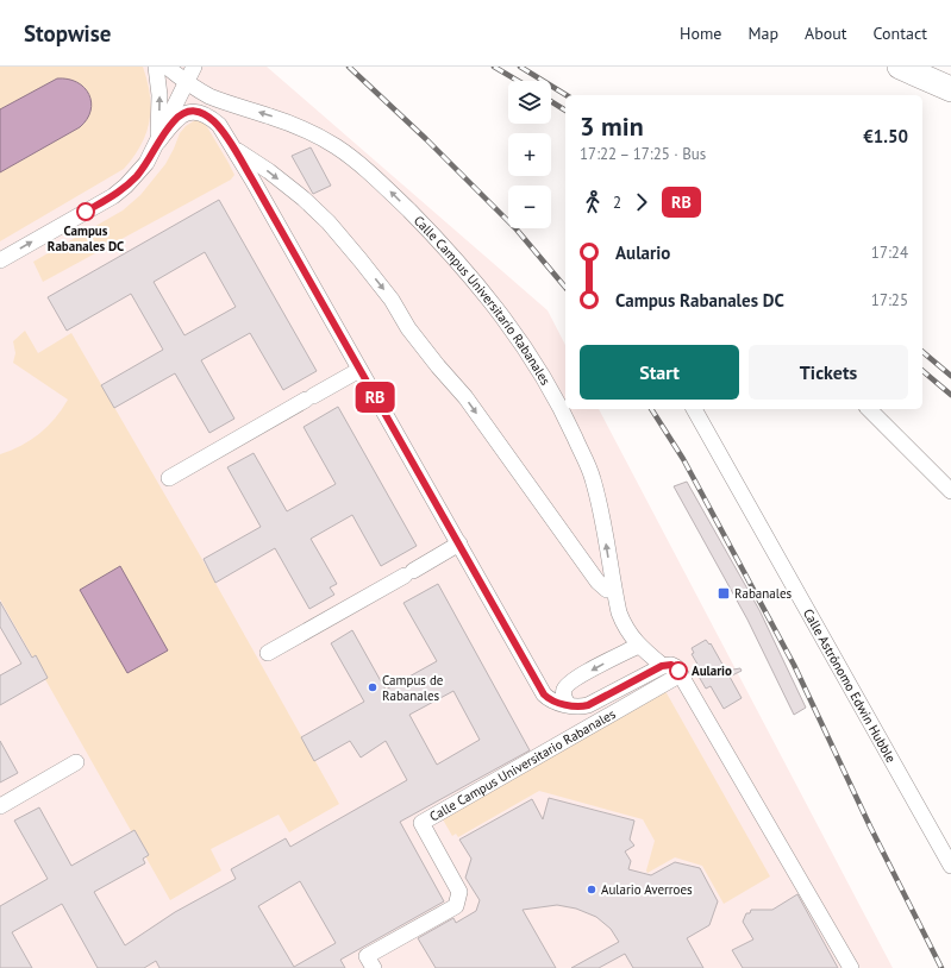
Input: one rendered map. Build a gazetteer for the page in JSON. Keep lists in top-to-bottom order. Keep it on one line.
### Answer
{"streets":{"street":["Calle Campus Universitario Rabanales","Calle Astrónomo Edwin Hubble"]},"places":{"other":["Campus Rabanales DC","Aulario","Campus de Rabanales","Aulario Averroes"],"transit":["Rabanales"]},"lines":["bus line RB"],"page":{"header":"Stopwise","nav":["Home","Map","About","Contact"],"on_map":"RB","map_buttons":["+","−"],"heading":["3 min","17:22 – 17:25 · Bus","€1.50"],"legs":["2","RB"],"list":[{"name":"Aulario","value":"17:24"},{"name":"Campus Rabanales DC","value":"17:25"}],"buttons":["Start","Tickets"]}}
